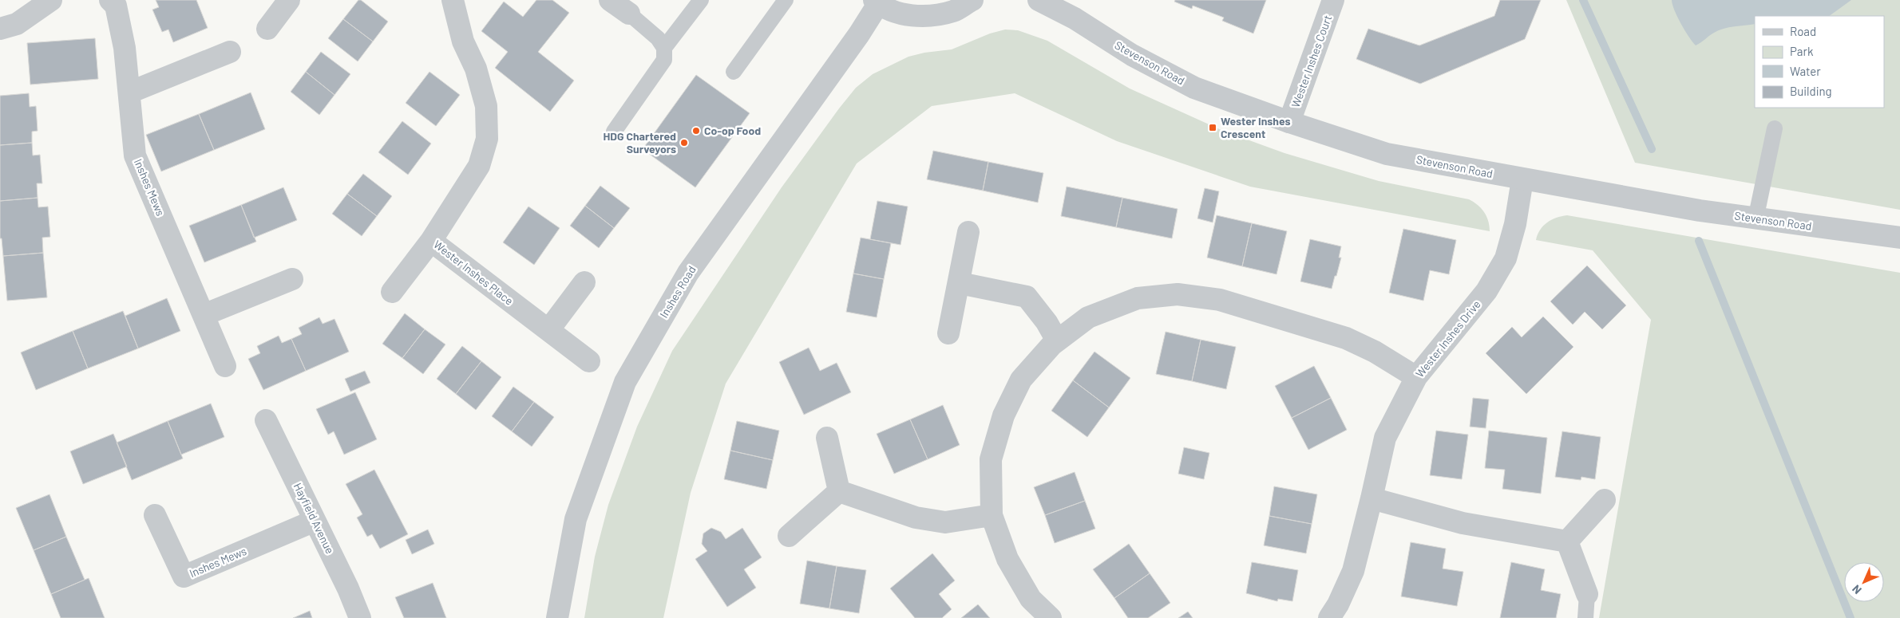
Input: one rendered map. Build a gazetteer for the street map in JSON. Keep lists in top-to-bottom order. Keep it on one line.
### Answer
{"streets":{"street":["Wester Inshes Court","Stevenson Road","Inshes Mews","Wester Inshes Place","Inshes Road","Wester Inshes Drive","Hayfield Avenue"]},"crossings":[["Wester Inshes Court","Stevenson Road"],["Stevenson Road","Wester Inshes Drive"],["Inshes Mews","Hayfield Avenue"]],"places":{"transit":["Wester Inshes Crescent"],"other":["Co-op Food","HDG Chartered Surveyors"]},"legend":["Road","Park","Water","Building"],"north":"bottom left"}
